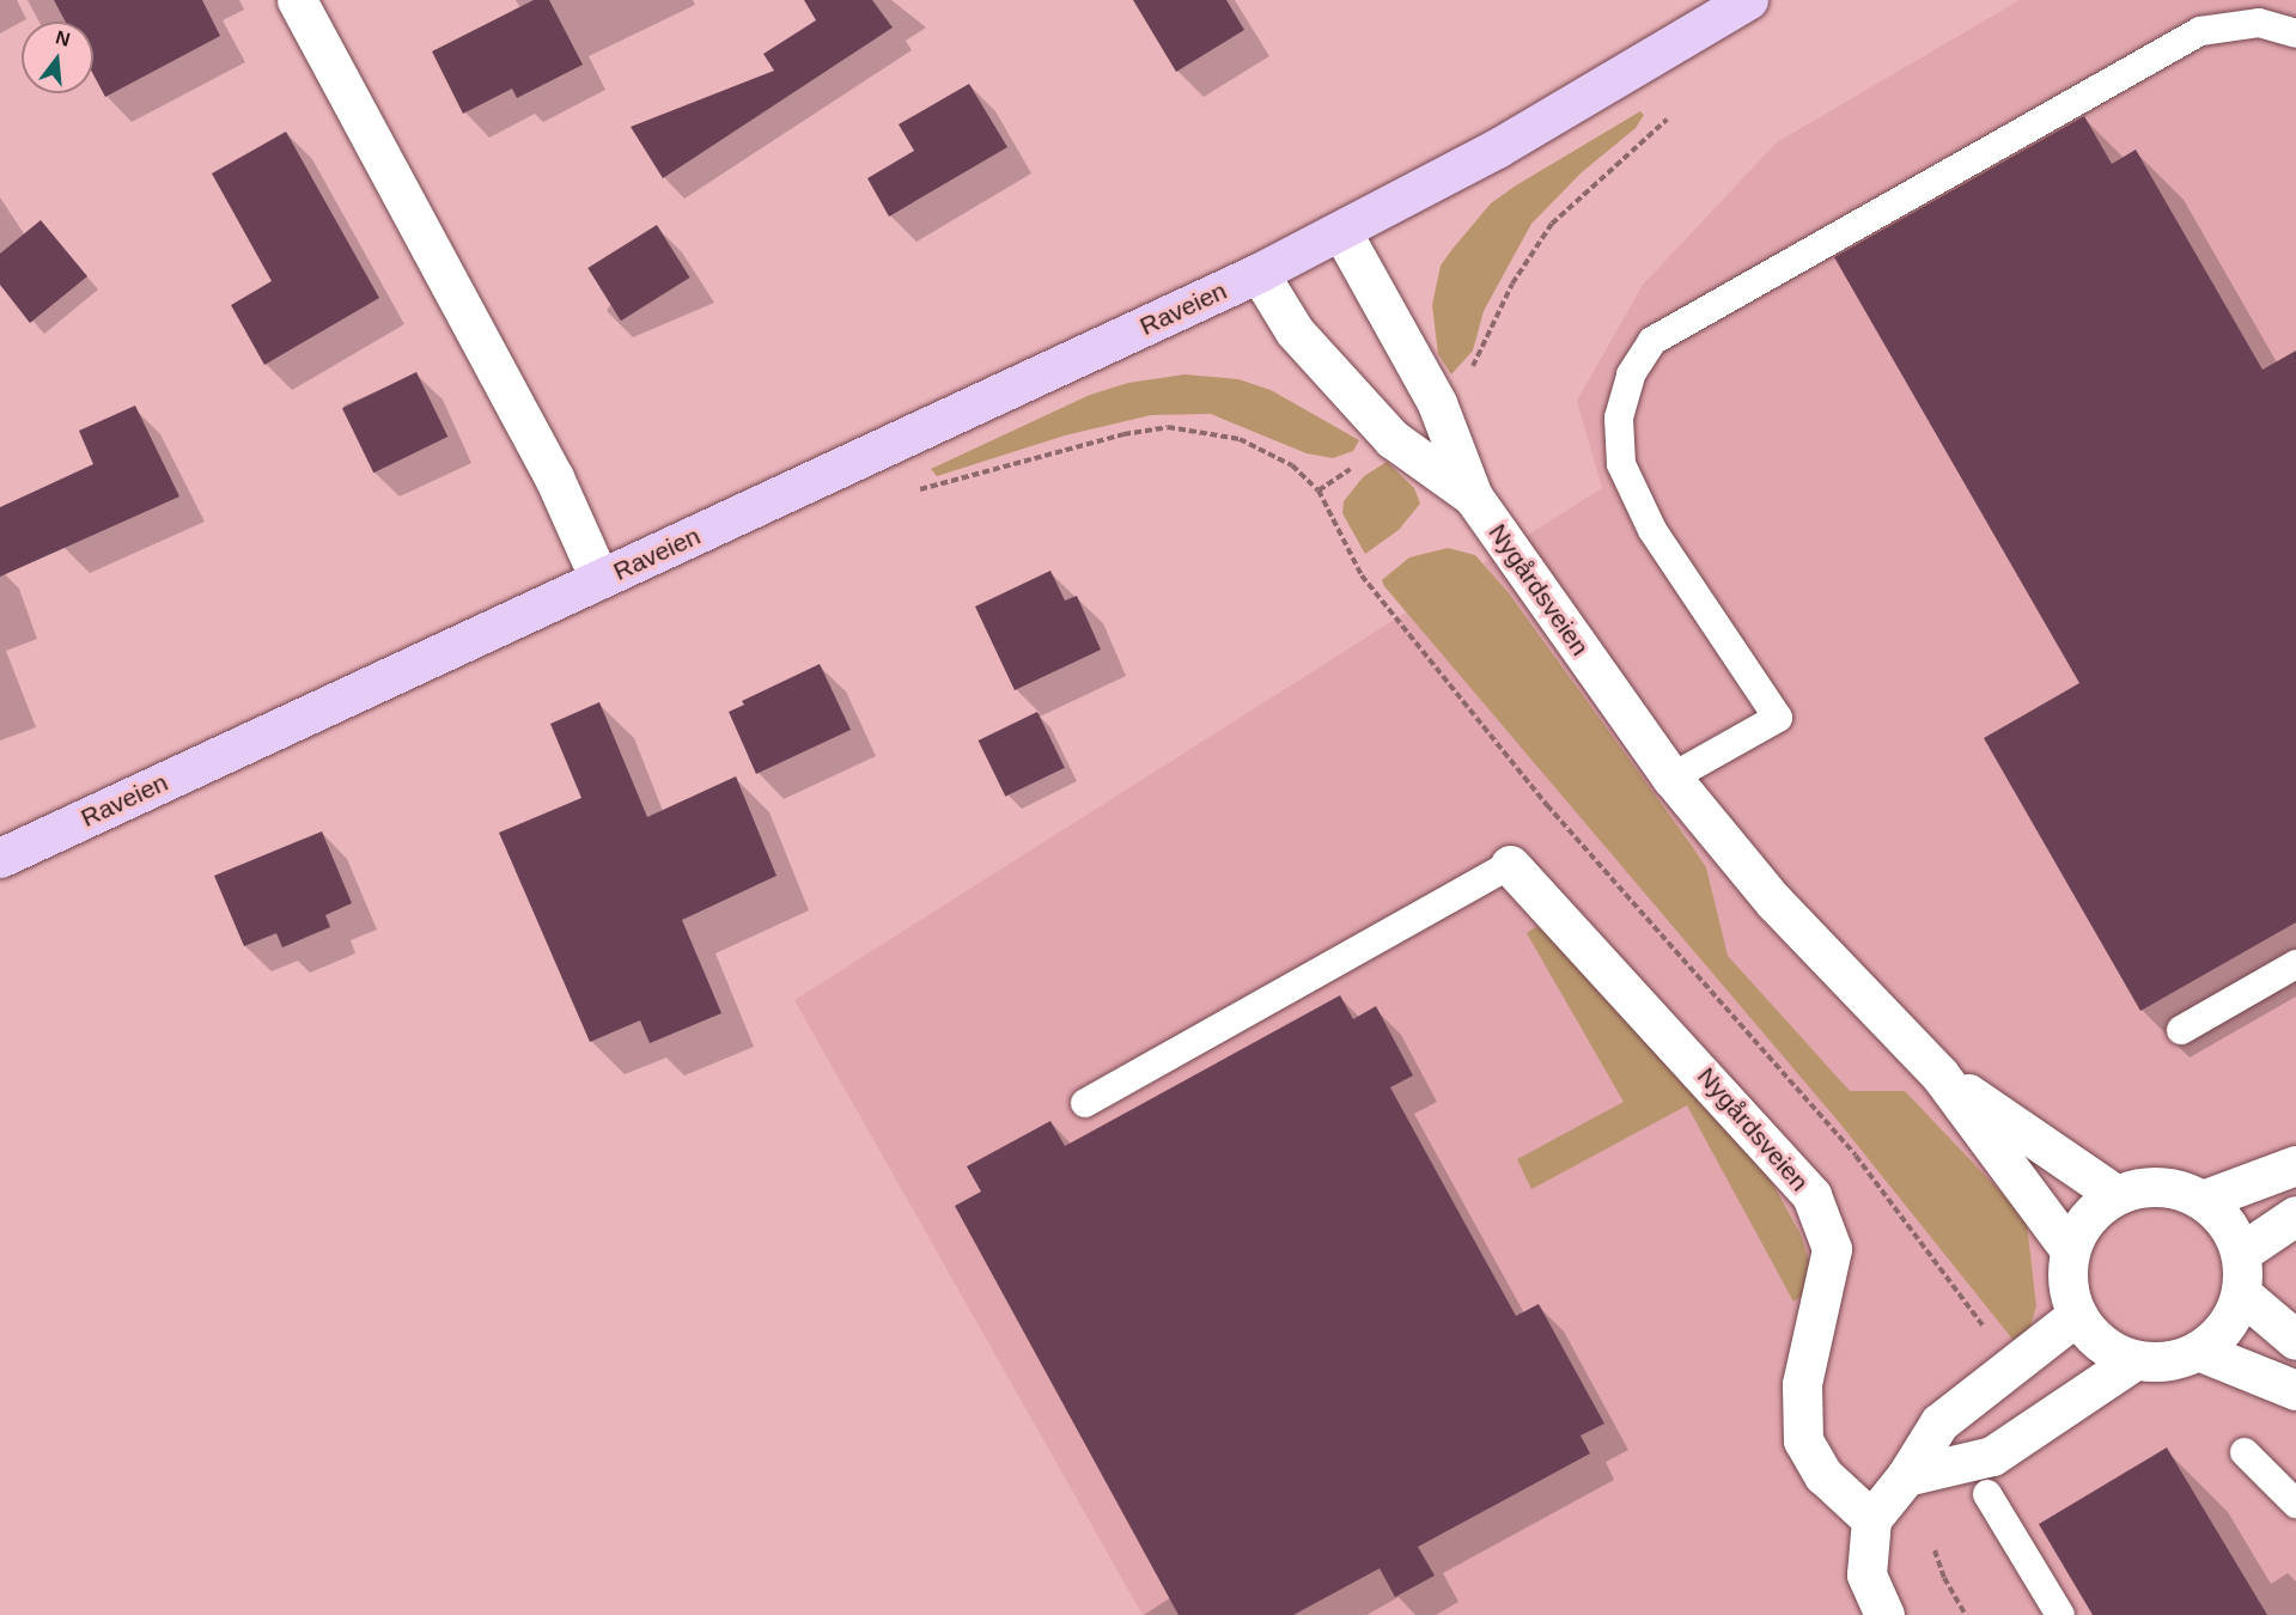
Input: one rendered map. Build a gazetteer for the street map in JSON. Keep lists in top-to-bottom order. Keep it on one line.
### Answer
{"streets":{"main road":["Raveien"],"street":["Nygårdsveien"]},"crossings":[["Raveien","Nygårdsveien"]],"north":"top"}
